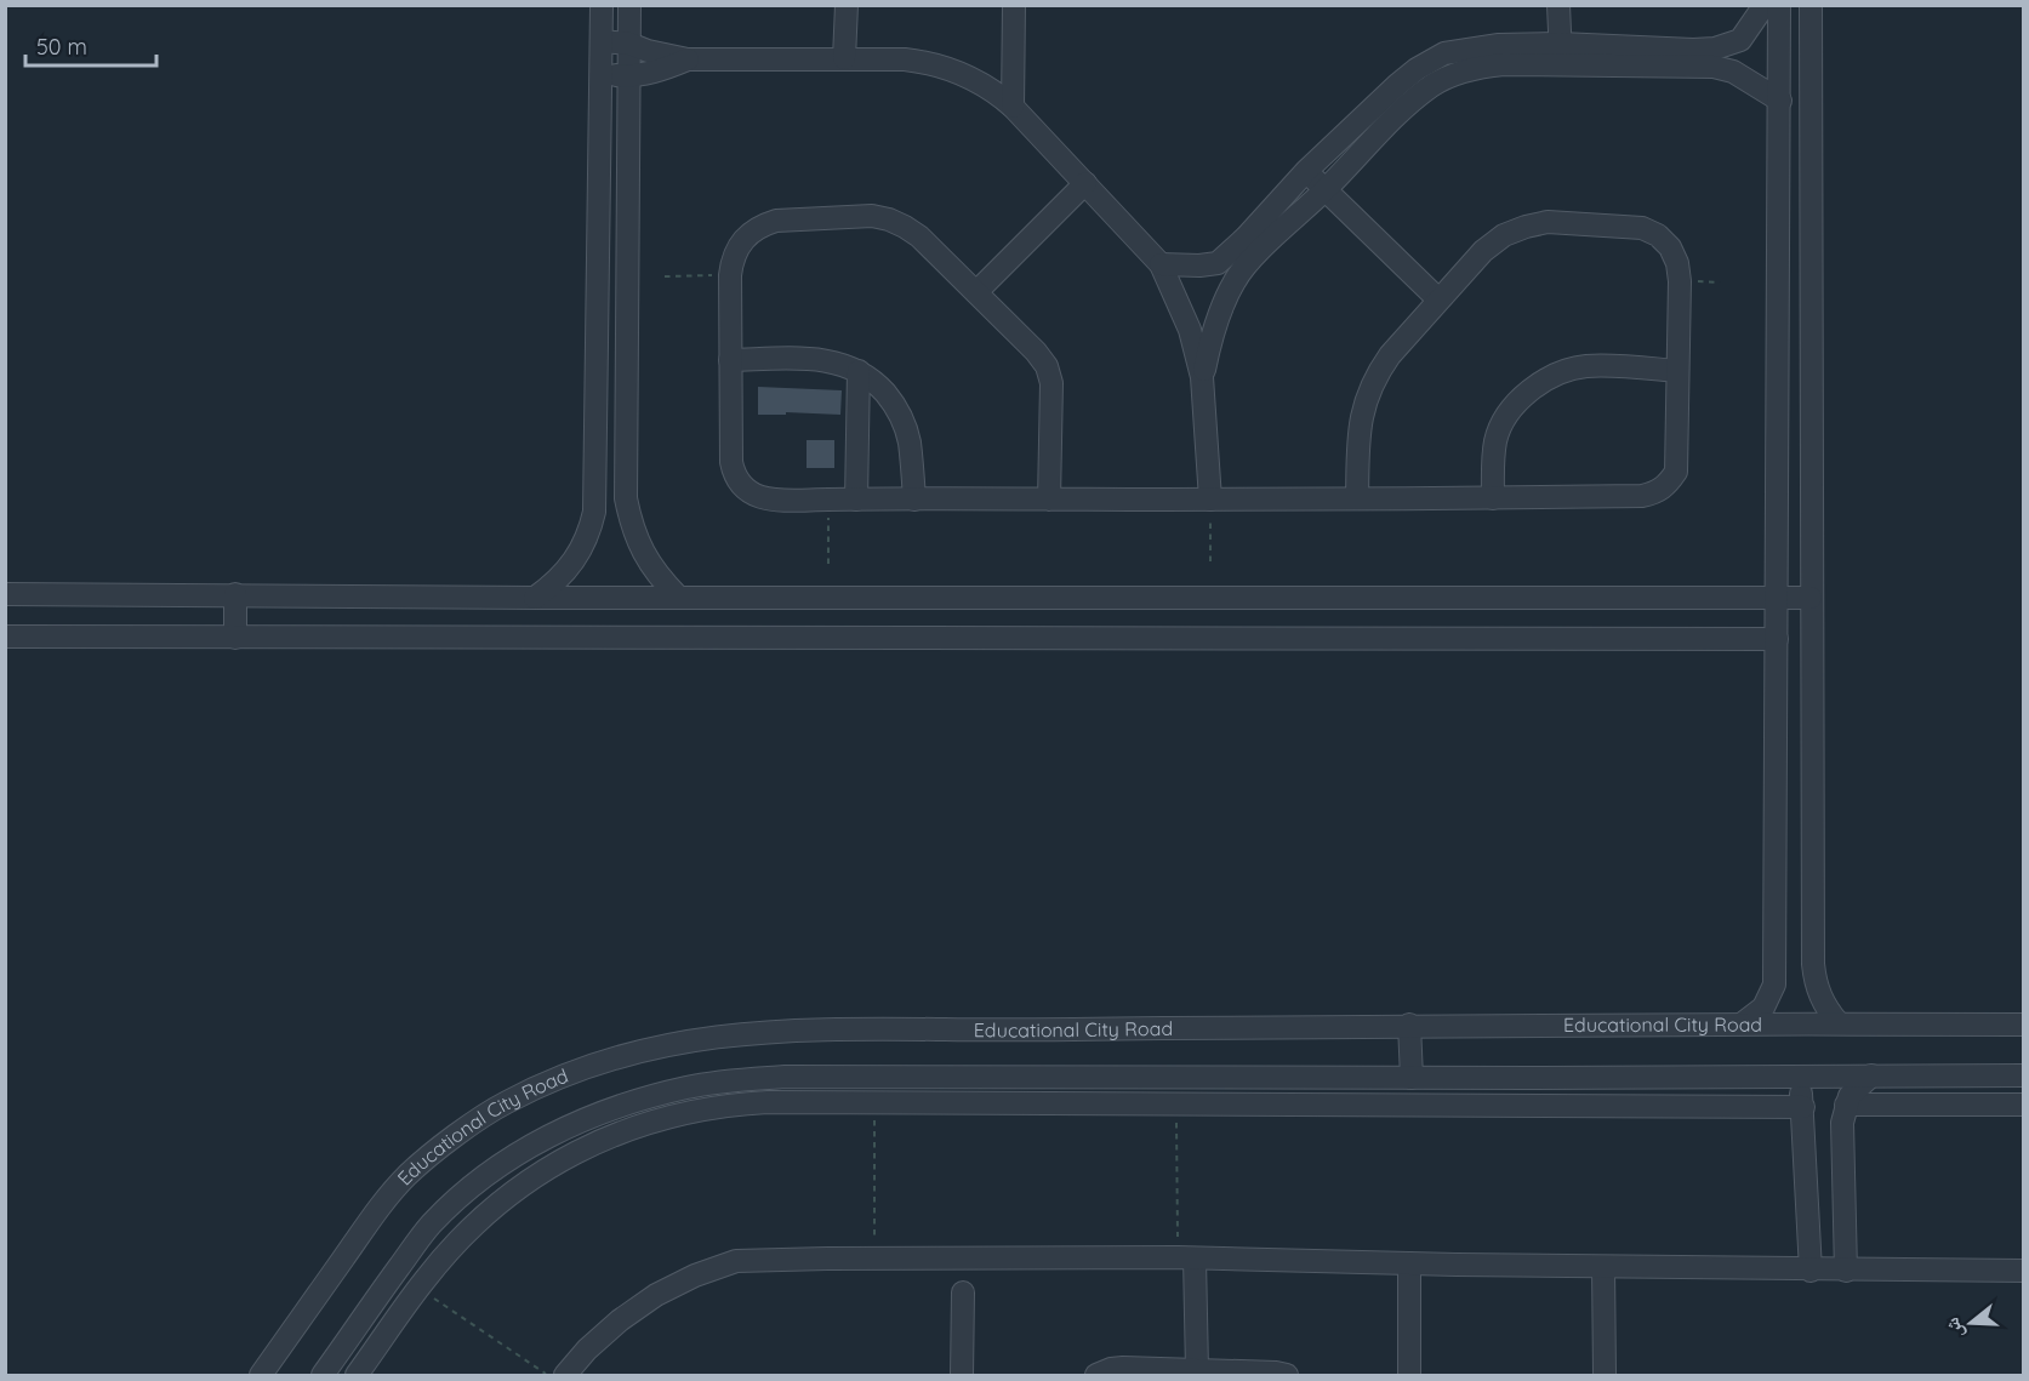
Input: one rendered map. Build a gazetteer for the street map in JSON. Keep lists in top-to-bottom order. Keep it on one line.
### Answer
{"streets":{"street":["Educational City Road"]},"scale_bar":"50 m","north":"left"}
